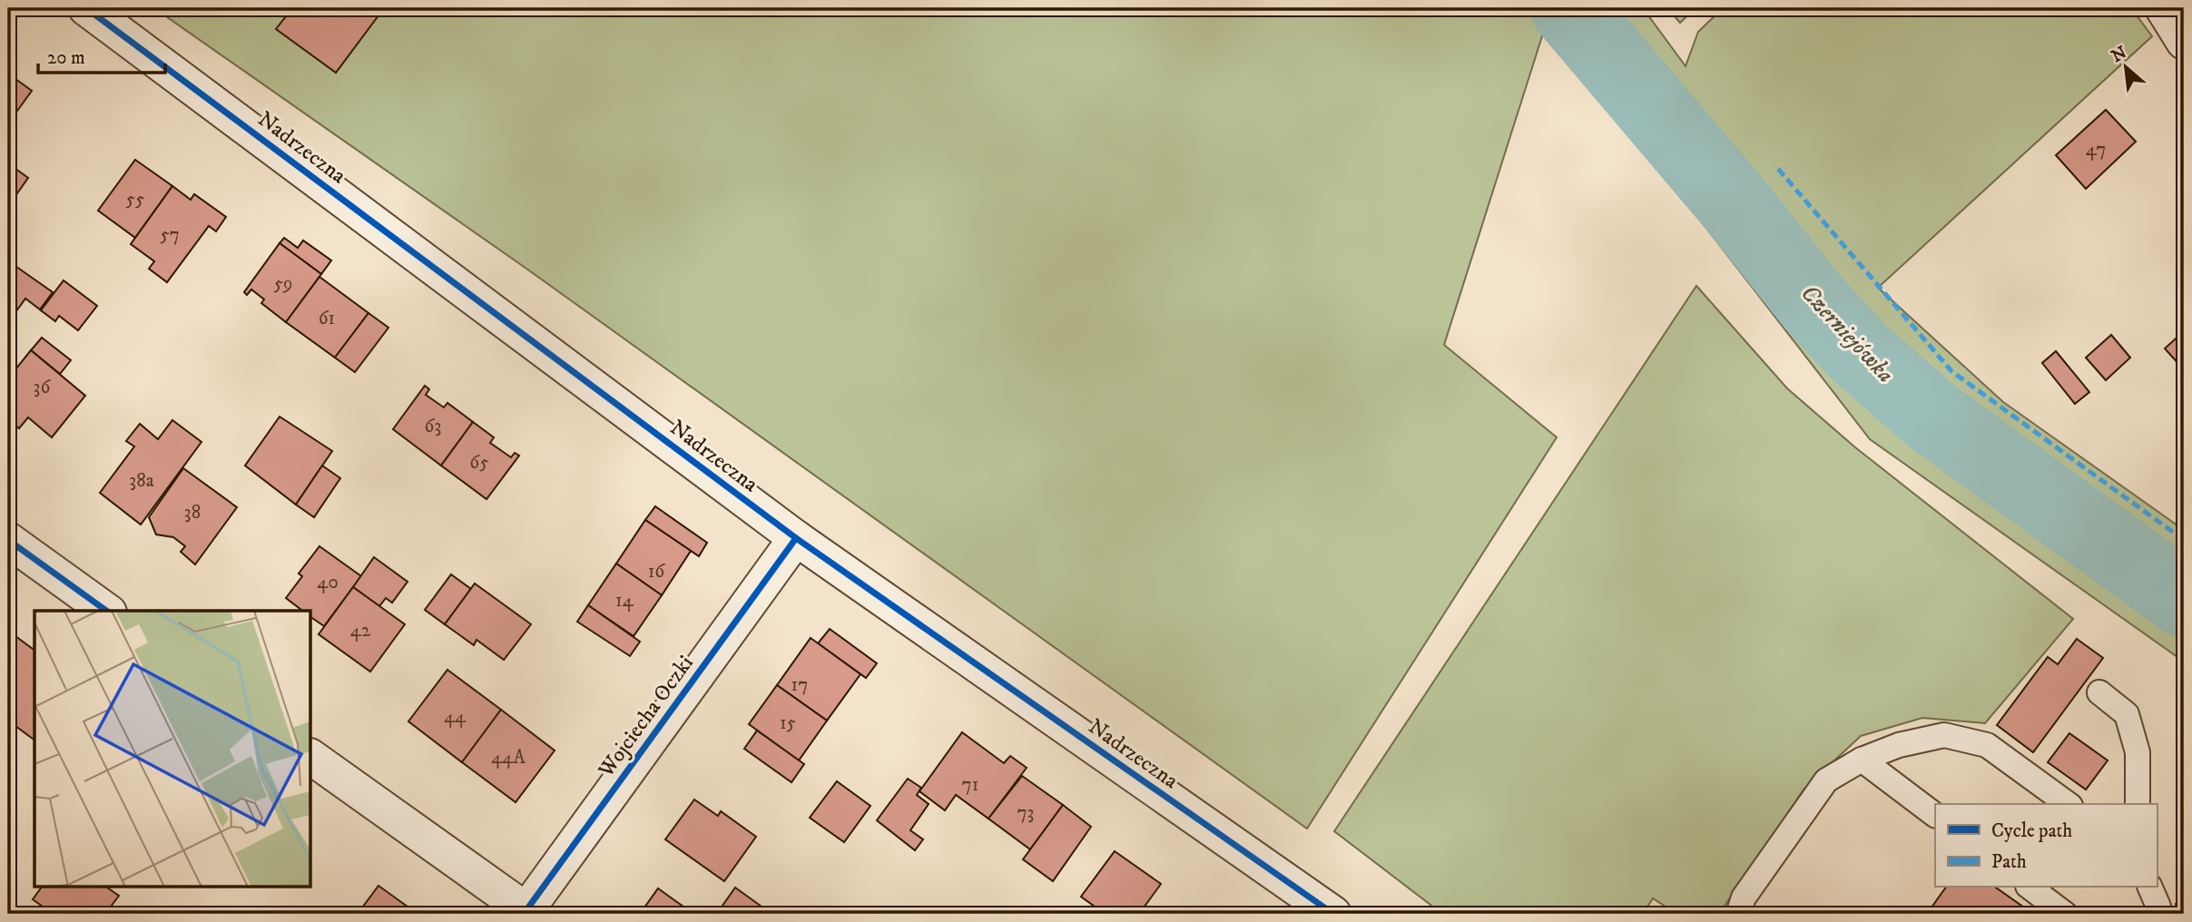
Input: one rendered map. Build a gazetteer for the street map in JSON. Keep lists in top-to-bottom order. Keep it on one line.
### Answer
{"streets":{"street":["Nadrzeczna","Wojciecha Oczki"]},"crossings":[["Nadrzeczna","Wojciecha Oczki"]],"water":["Czerniejówka"],"house_numbers":["47","55","57","59","61","36","63","65","38a","38","16","40","14","42","17","44","15","44A","71","73"],"legend":["Cycle path","Path"],"scale_bar":"20 m","north":"top left"}
